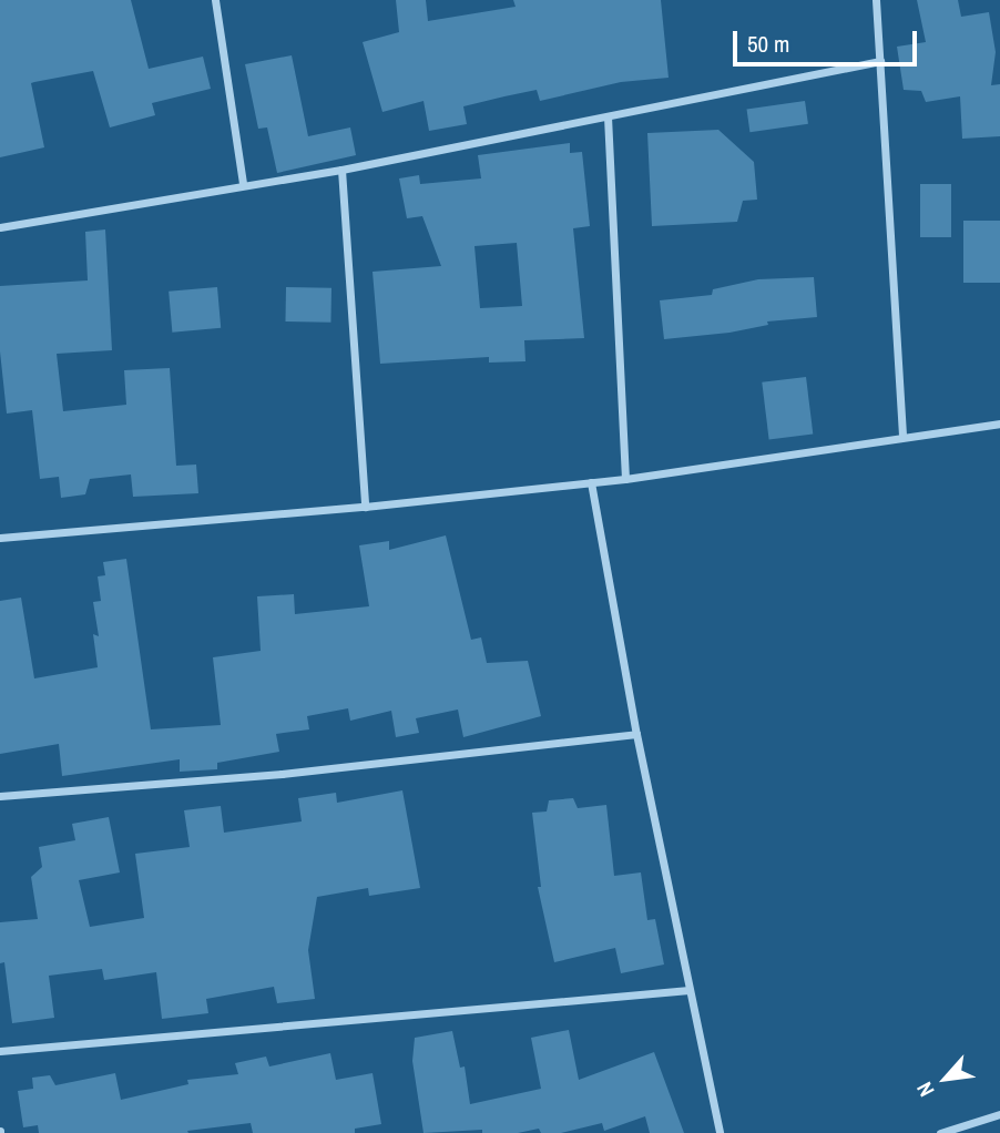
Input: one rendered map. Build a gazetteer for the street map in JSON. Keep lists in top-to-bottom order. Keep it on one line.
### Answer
{"scale_bar":"50 m","north":"bottom left"}
